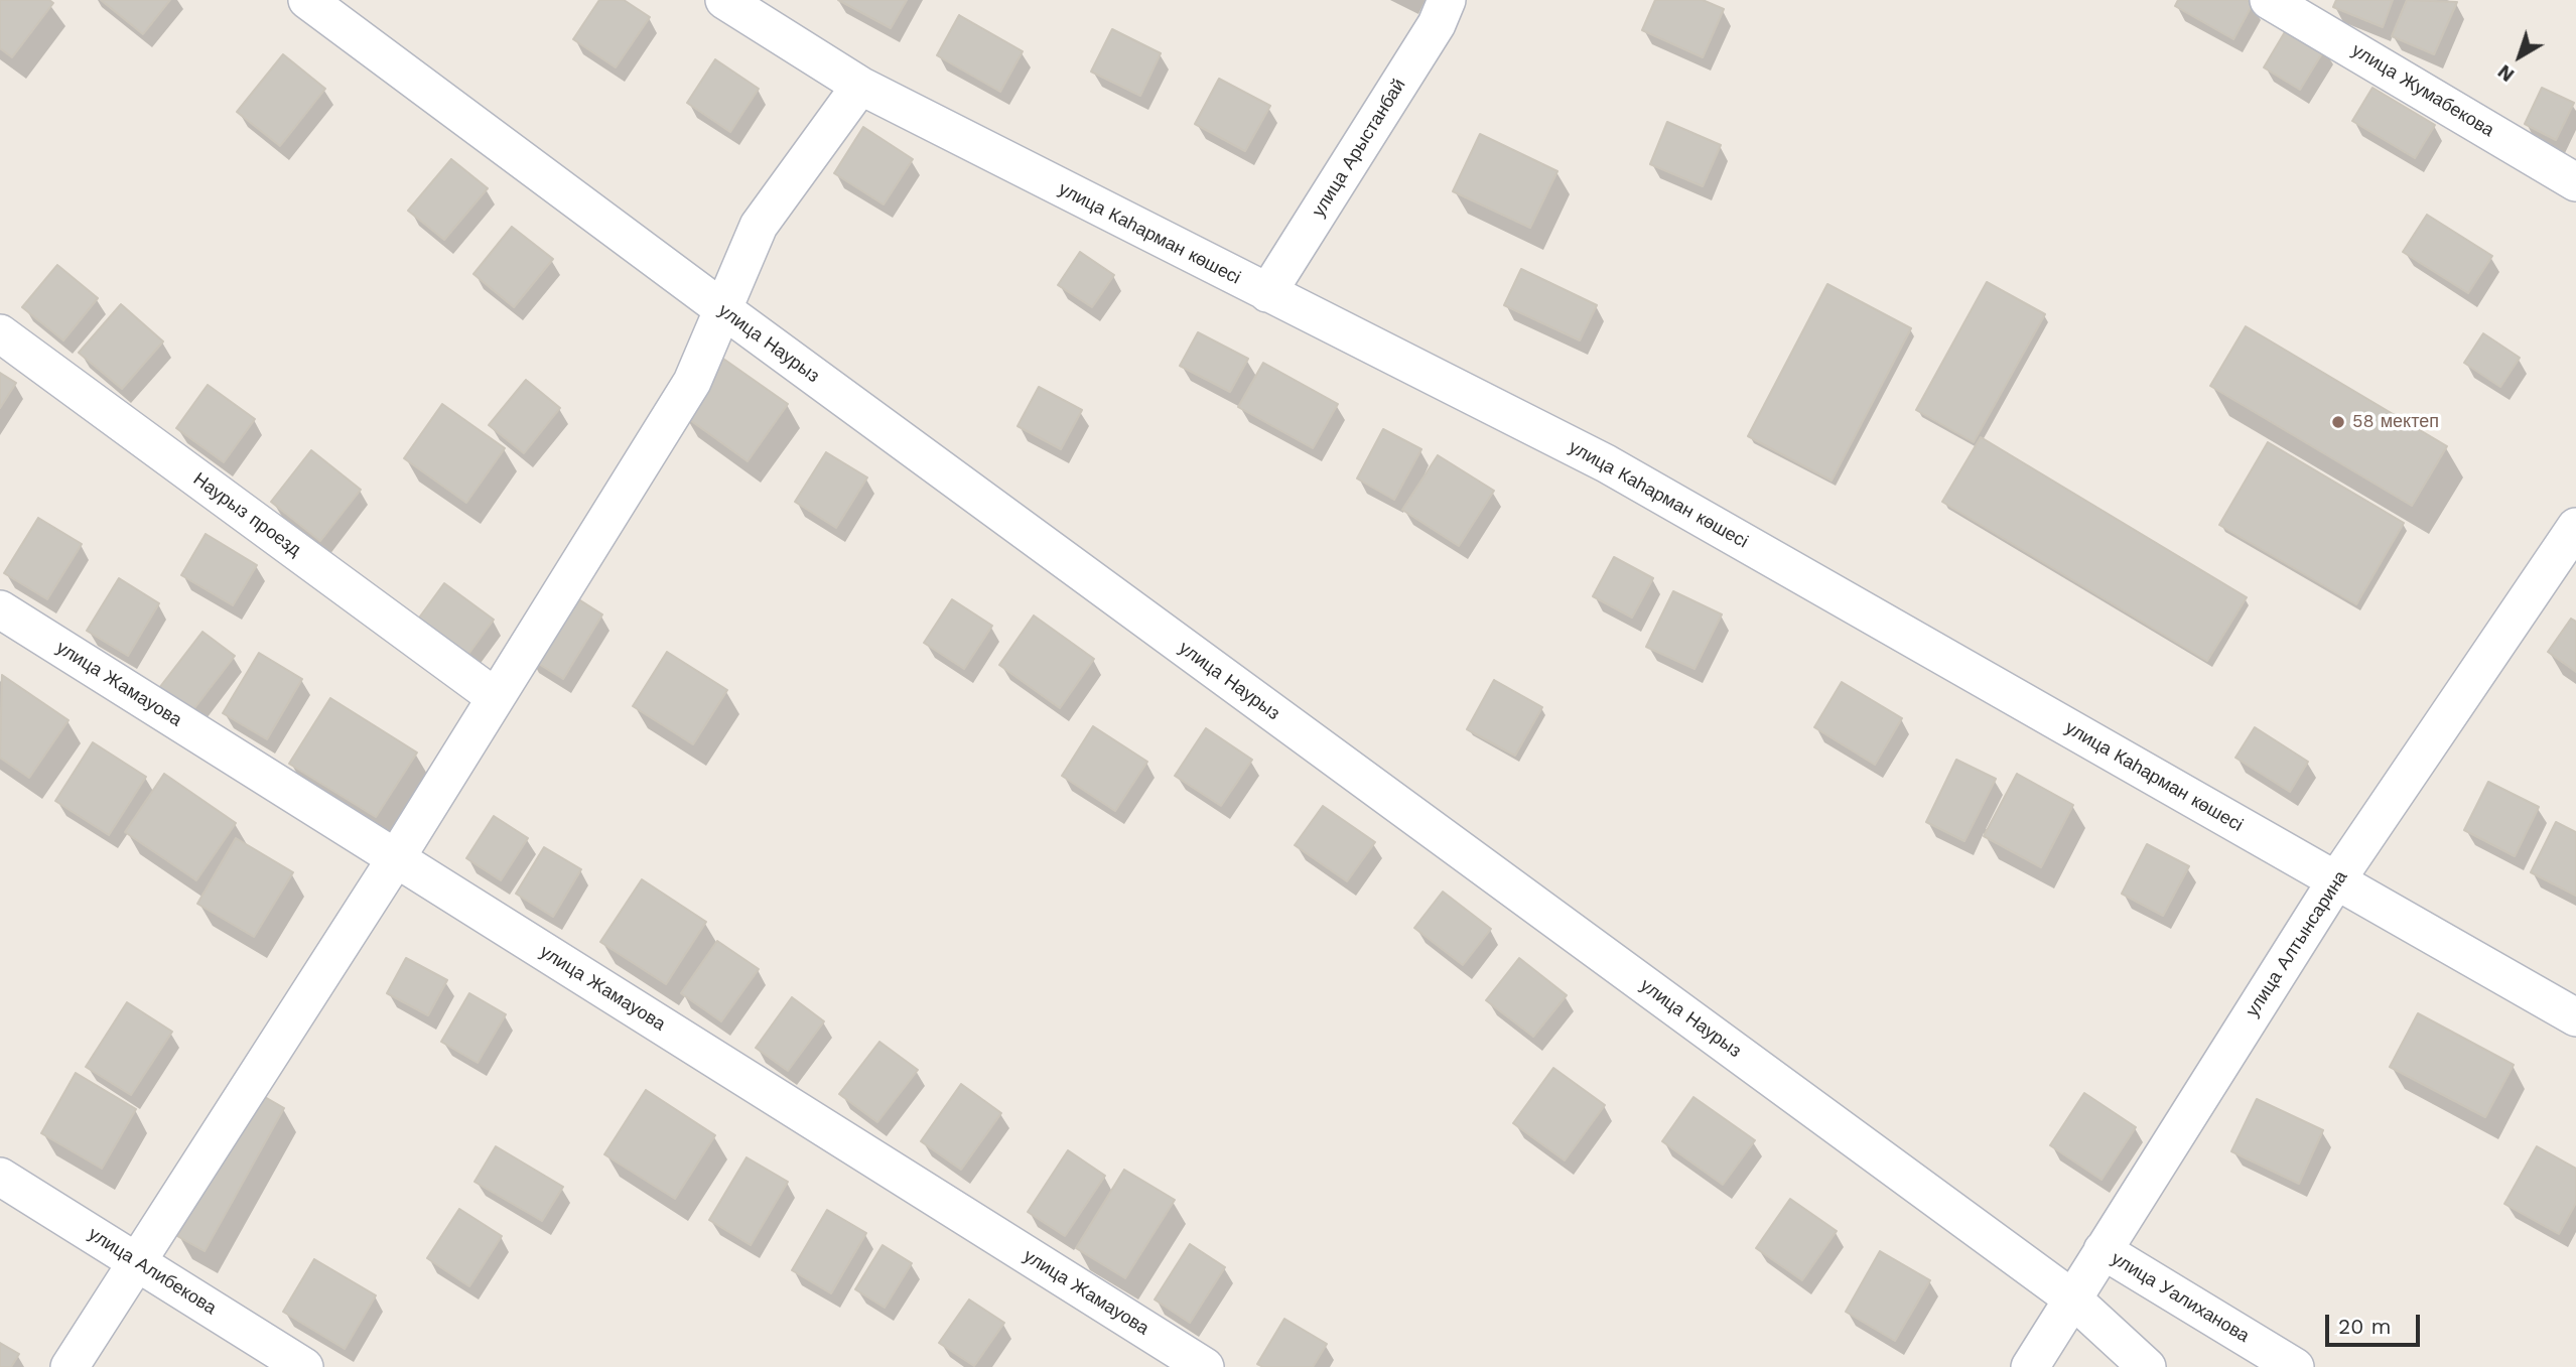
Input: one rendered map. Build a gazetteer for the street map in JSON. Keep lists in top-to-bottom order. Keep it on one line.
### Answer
{"streets":{"street":["улица Жумабекова","улица Арыстанбай","улица Каһарман көшесі","улица Наурыз","Наурыз проезд","улица Жамауова","улица Алтынсарина","улица Алибекова","улица Уалиханова"]},"crossings":[["улица Арыстанбай","улица Каһарман көшесі"],["улица Каһарман көшесі","улица Алтынсарина"],["улица Наурыз","улица Алтынсарина"],["улица Алтынсарина","улица Уалиханова"]],"places":["58 мектеп"],"scale_bar":"20 m","north":"bottom left"}
